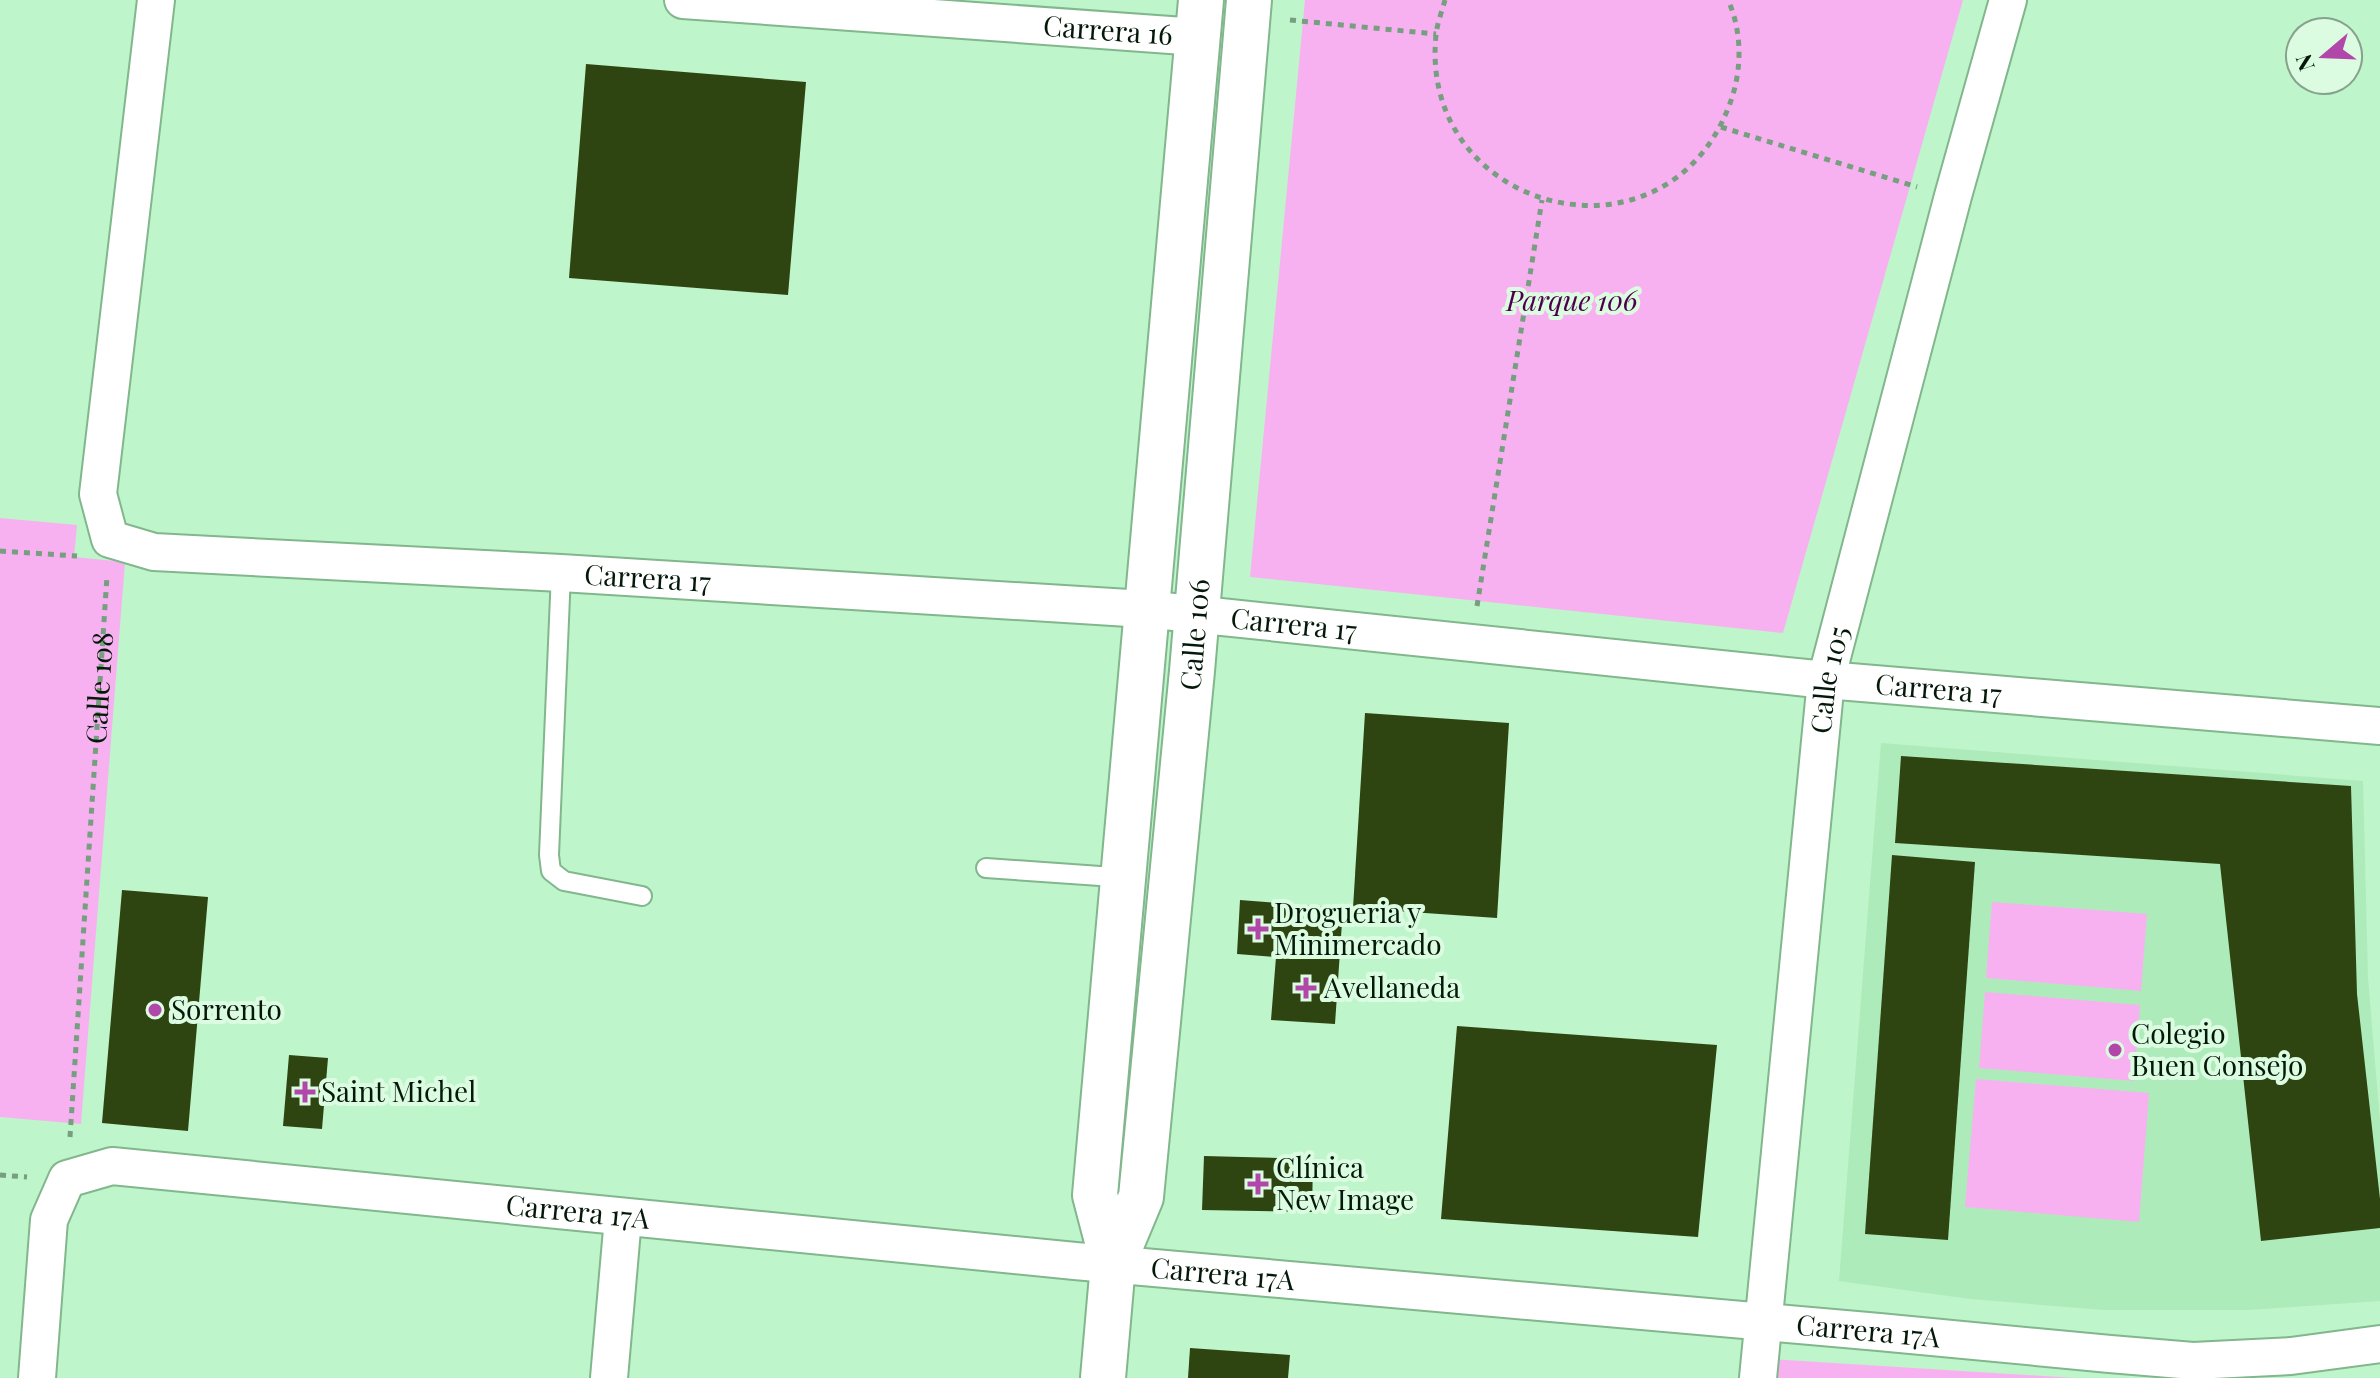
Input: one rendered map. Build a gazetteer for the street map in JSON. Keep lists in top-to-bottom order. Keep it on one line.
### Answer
{"streets":{"main road":["Calle 106"],"street":["Carrera 16","Carrera 17","Calle 105","Carrera 17A"],"path":["Calle 108"]},"crossings":[["Carrera 16","Calle 106"],["Carrera 17","Calle 106"],["Carrera 17","Calle 105"],["Carrera 17","Calle 108"],["Calle 106","Carrera 17A"],["Calle 105","Carrera 17A"],["Calle 108","Carrera 17A"]],"parks":["Parque 106"],"places":{"health":["Drogueria y Minimercado","Avellaneda","Saint Michel","Clínica New Image"],"other":["Sorrento","Colegio Buen Consejo"]},"north":"left"}
